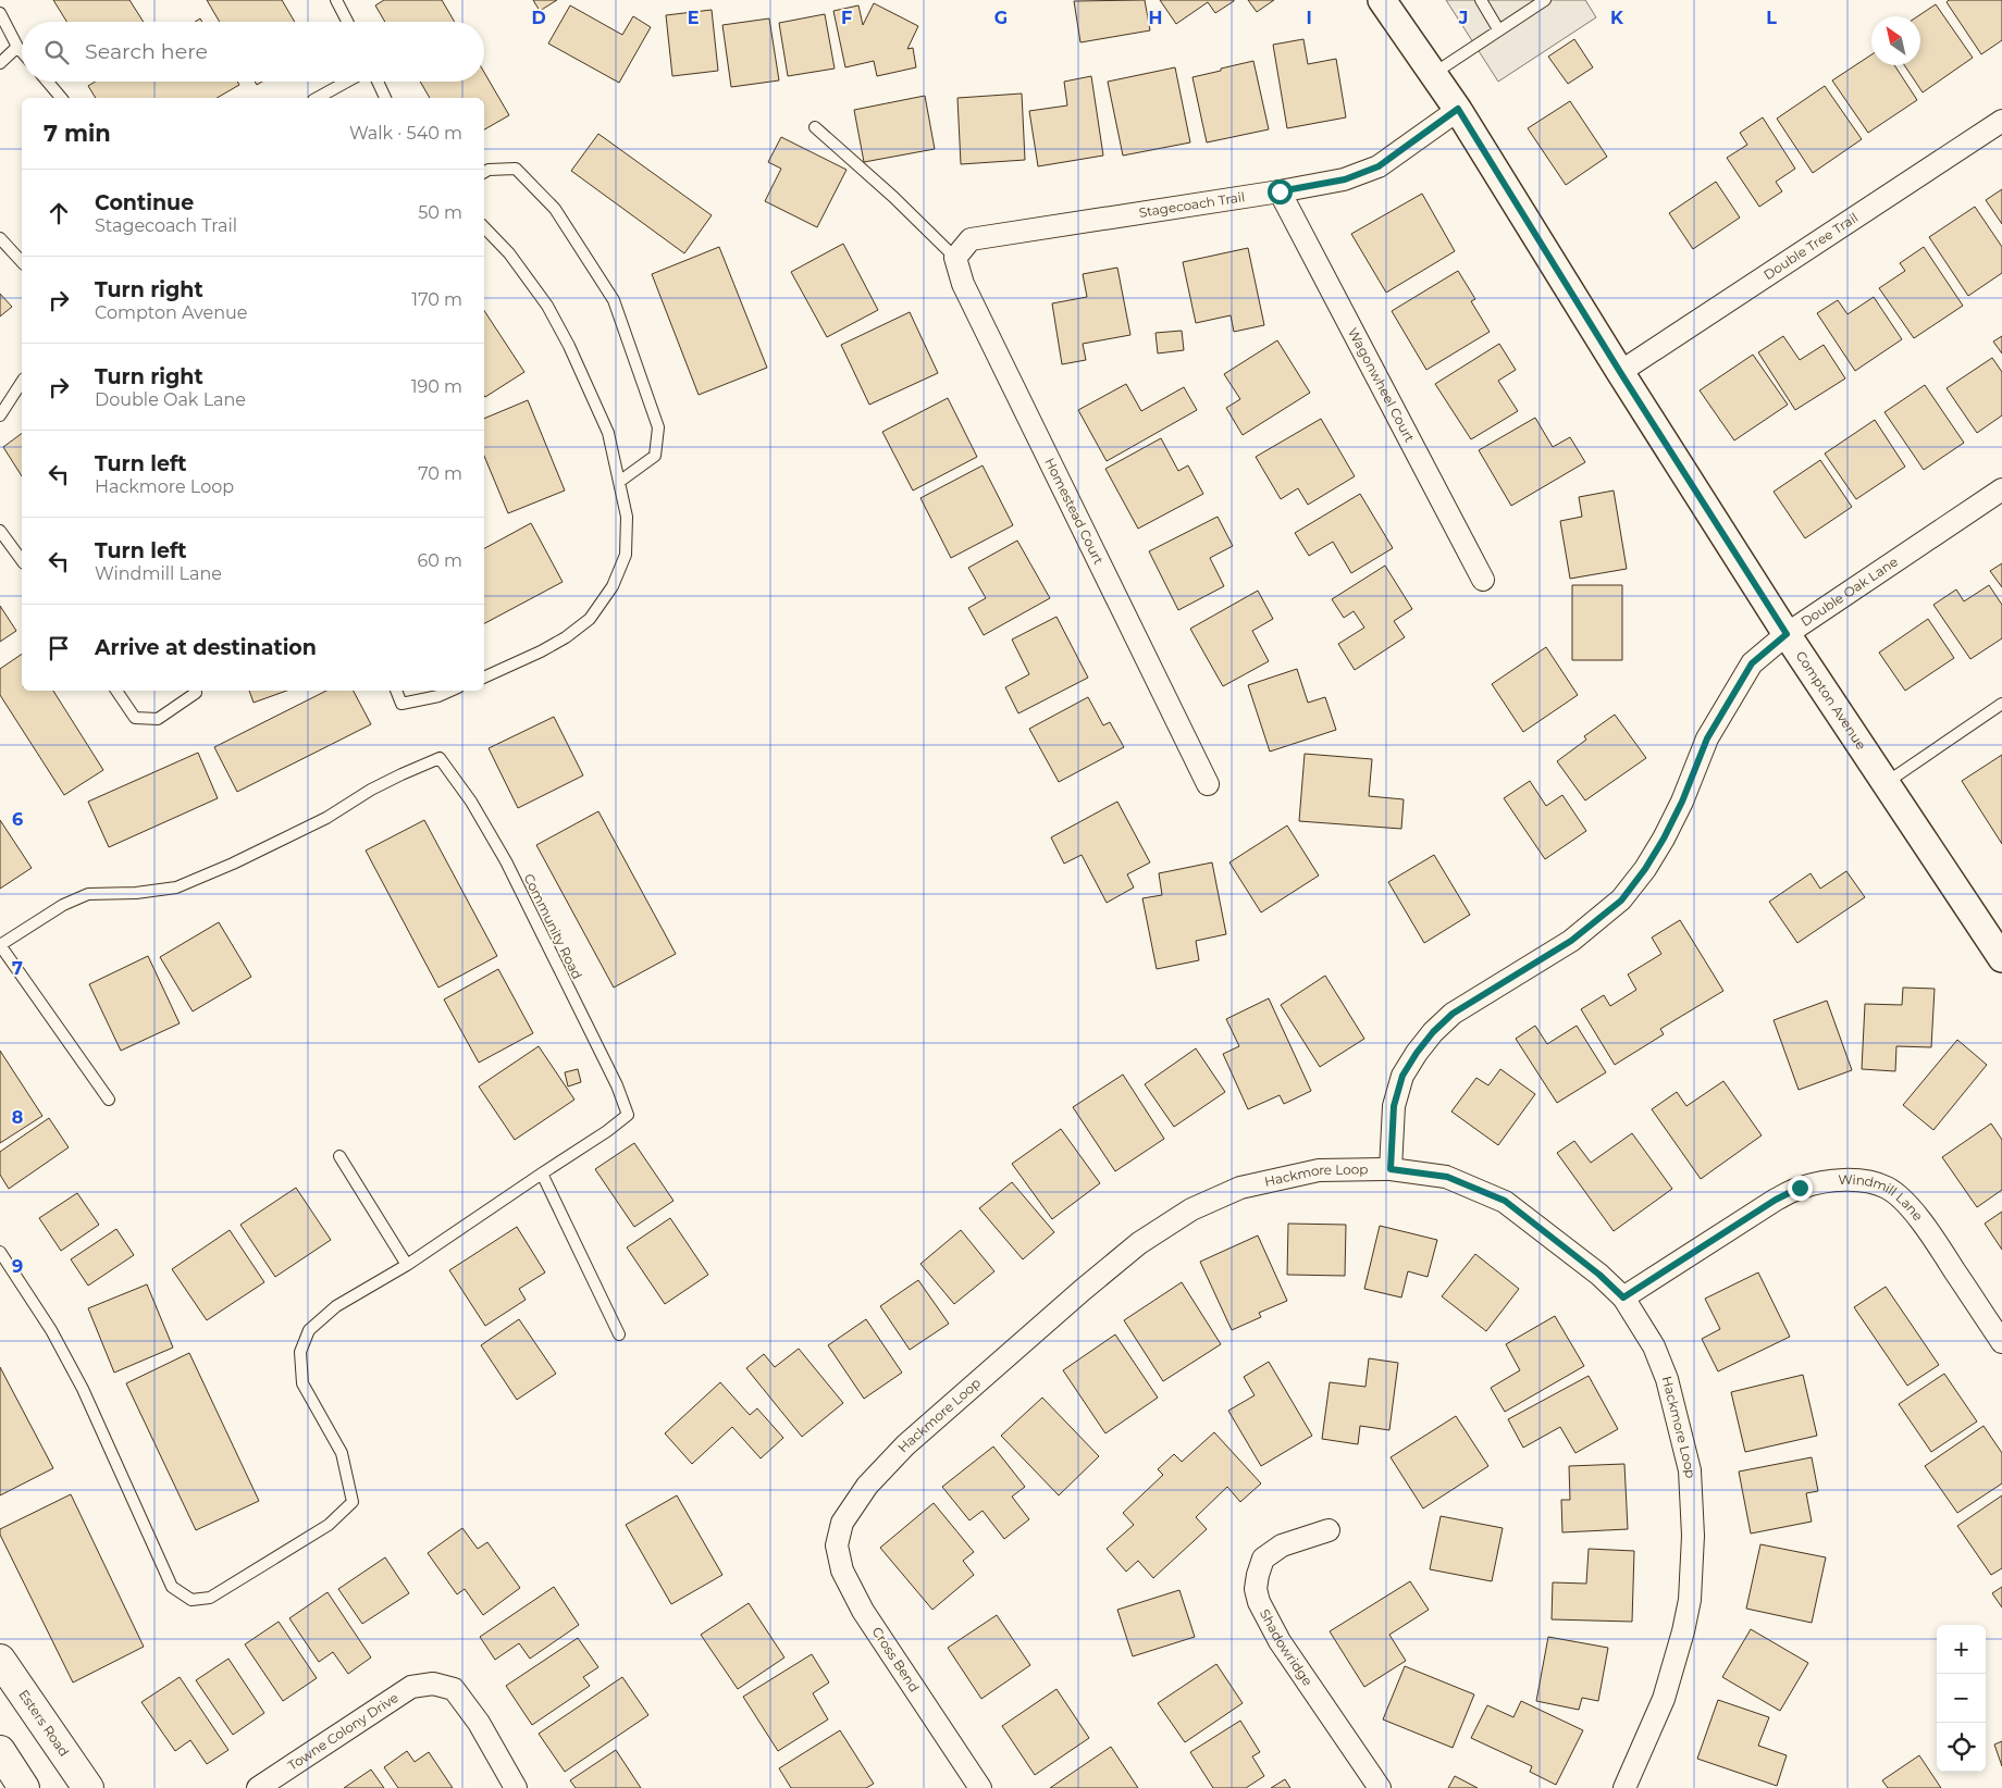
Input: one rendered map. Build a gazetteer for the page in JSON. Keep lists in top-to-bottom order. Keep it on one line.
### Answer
{"streets":{"main road":["Esters Road"],"street":["Stagecoach Trail","Double Tree Trail","Wagonwheel Court","Homestead Court","Double Oak Lane","Compton Avenue","Hackmore Loop","Windmill Lane","Shadowridge","Cross Bend","Towne Colony Drive"],"lane":["Community Road"]},"crossings":[["Stagecoach Trail","Wagonwheel Court"],["Stagecoach Trail","Homestead Court"],["Stagecoach Trail","Compton Avenue"],["Double Tree Trail","Compton Avenue"],["Double Oak Lane","Compton Avenue"],["Double Oak Lane","Hackmore Loop"],["Hackmore Loop","Windmill Lane"],["Hackmore Loop","Cross Bend"]],"north":"top left","page":{"search":"Search here","heading":["7 min","Walk · 540 m"],"list":[["Continue","Stagecoach Trail","50 m"],["Turn right","Compton Avenue","170 m"],["Turn right","Double Oak Lane","190 m"],["Turn left","Hackmore Loop","70 m"],["Turn left","Windmill Lane","60 m"],"Arrive at destination"],"map_buttons":["+","−"]},"grid":{"columns":["D","E","F","G","H","I","J","K","L"],"rows":["6","7","8","9"]}}
